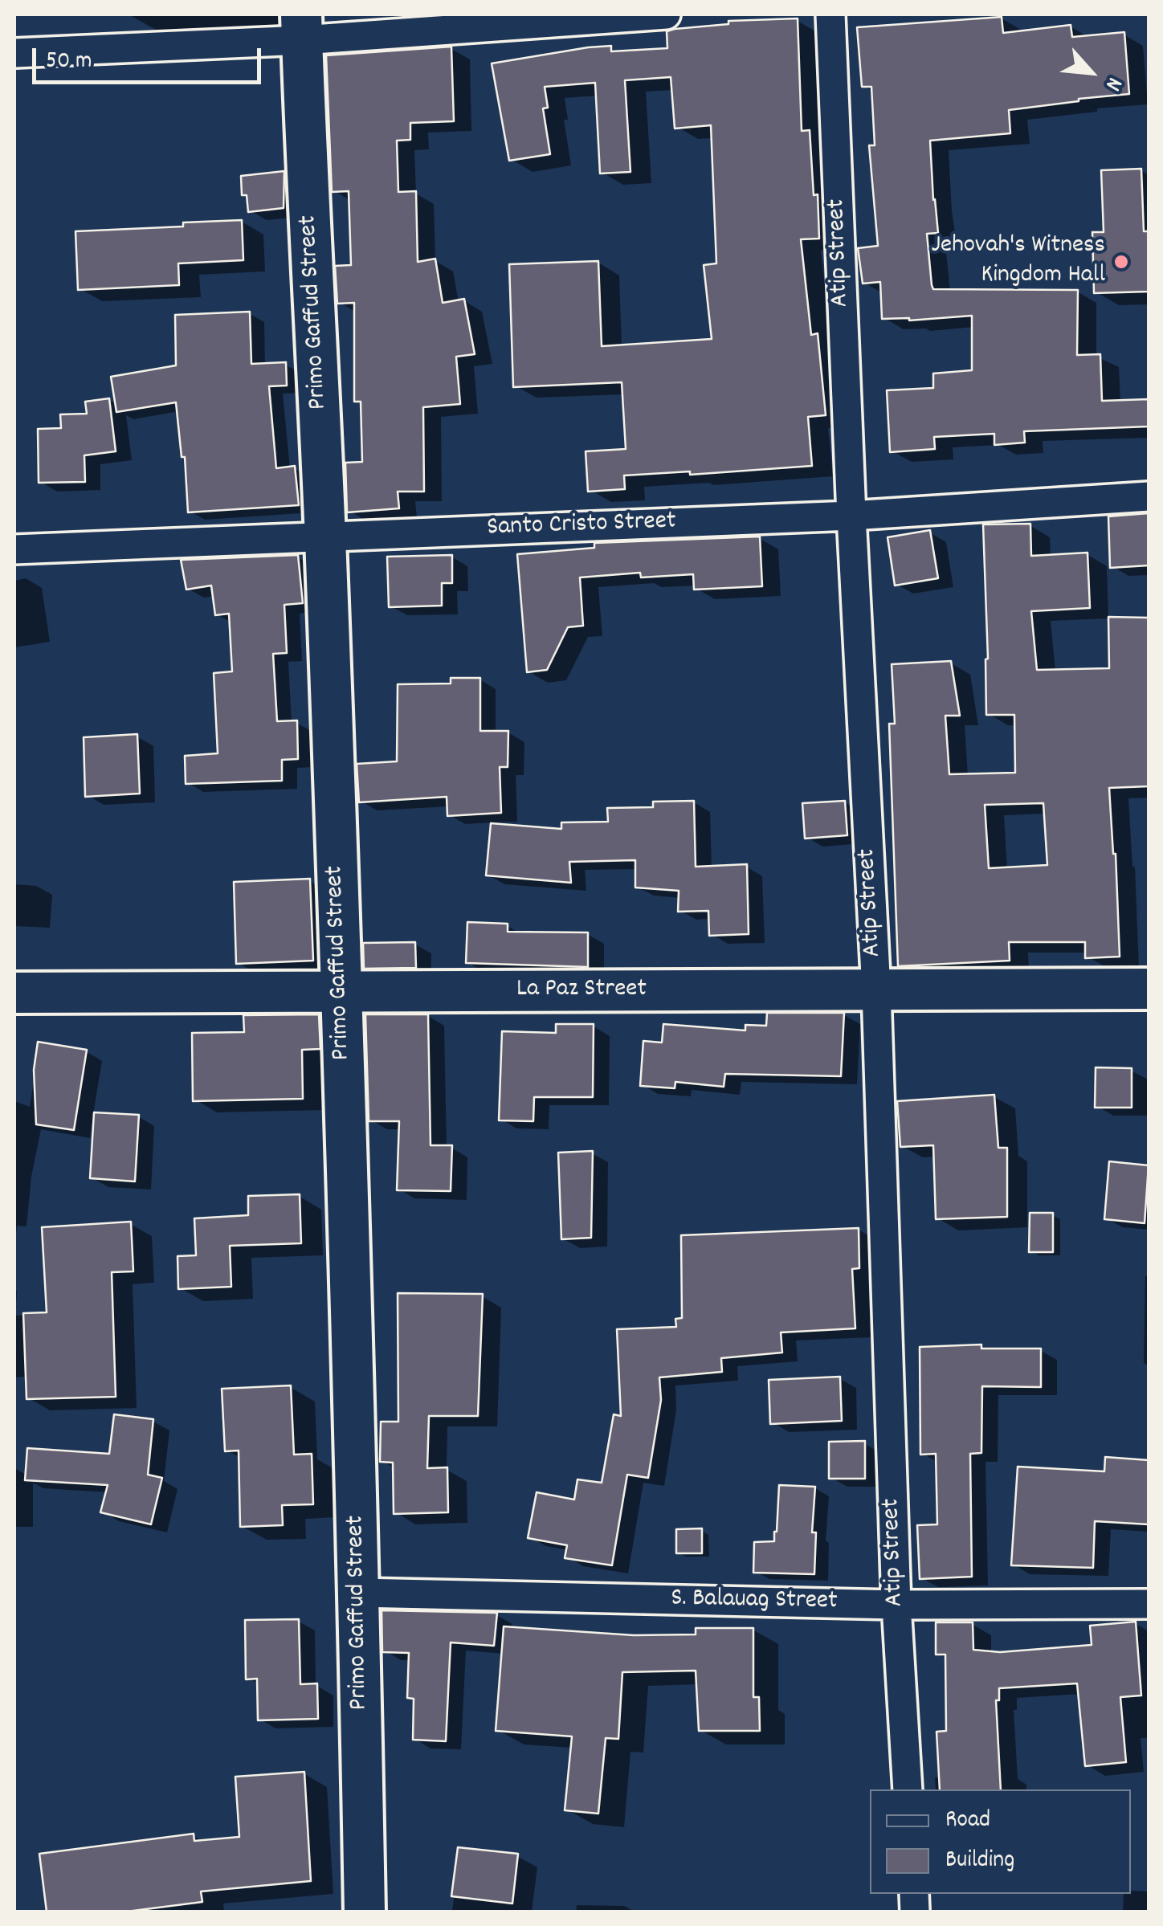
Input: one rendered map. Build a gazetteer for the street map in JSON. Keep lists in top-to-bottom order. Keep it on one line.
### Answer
{"streets":{"main road":["Primo Gaffud Street","La Paz Street"],"street":["Atip Street","Santo Cristo Street","S. Balauag Street"]},"crossings":[["Atip Street","Santo Cristo Street"],["Atip Street","La Paz Street"],["Atip Street","S. Balauag Street"],["Primo Gaffud Street","Santo Cristo Street"],["Primo Gaffud Street","La Paz Street"],["Primo Gaffud Street","S. Balauag Street"]],"places":["Jehovah's Witness Kingdom Hall"],"legend":["Road","Building"],"scale_bar":"50 m","north":"bottom right"}
